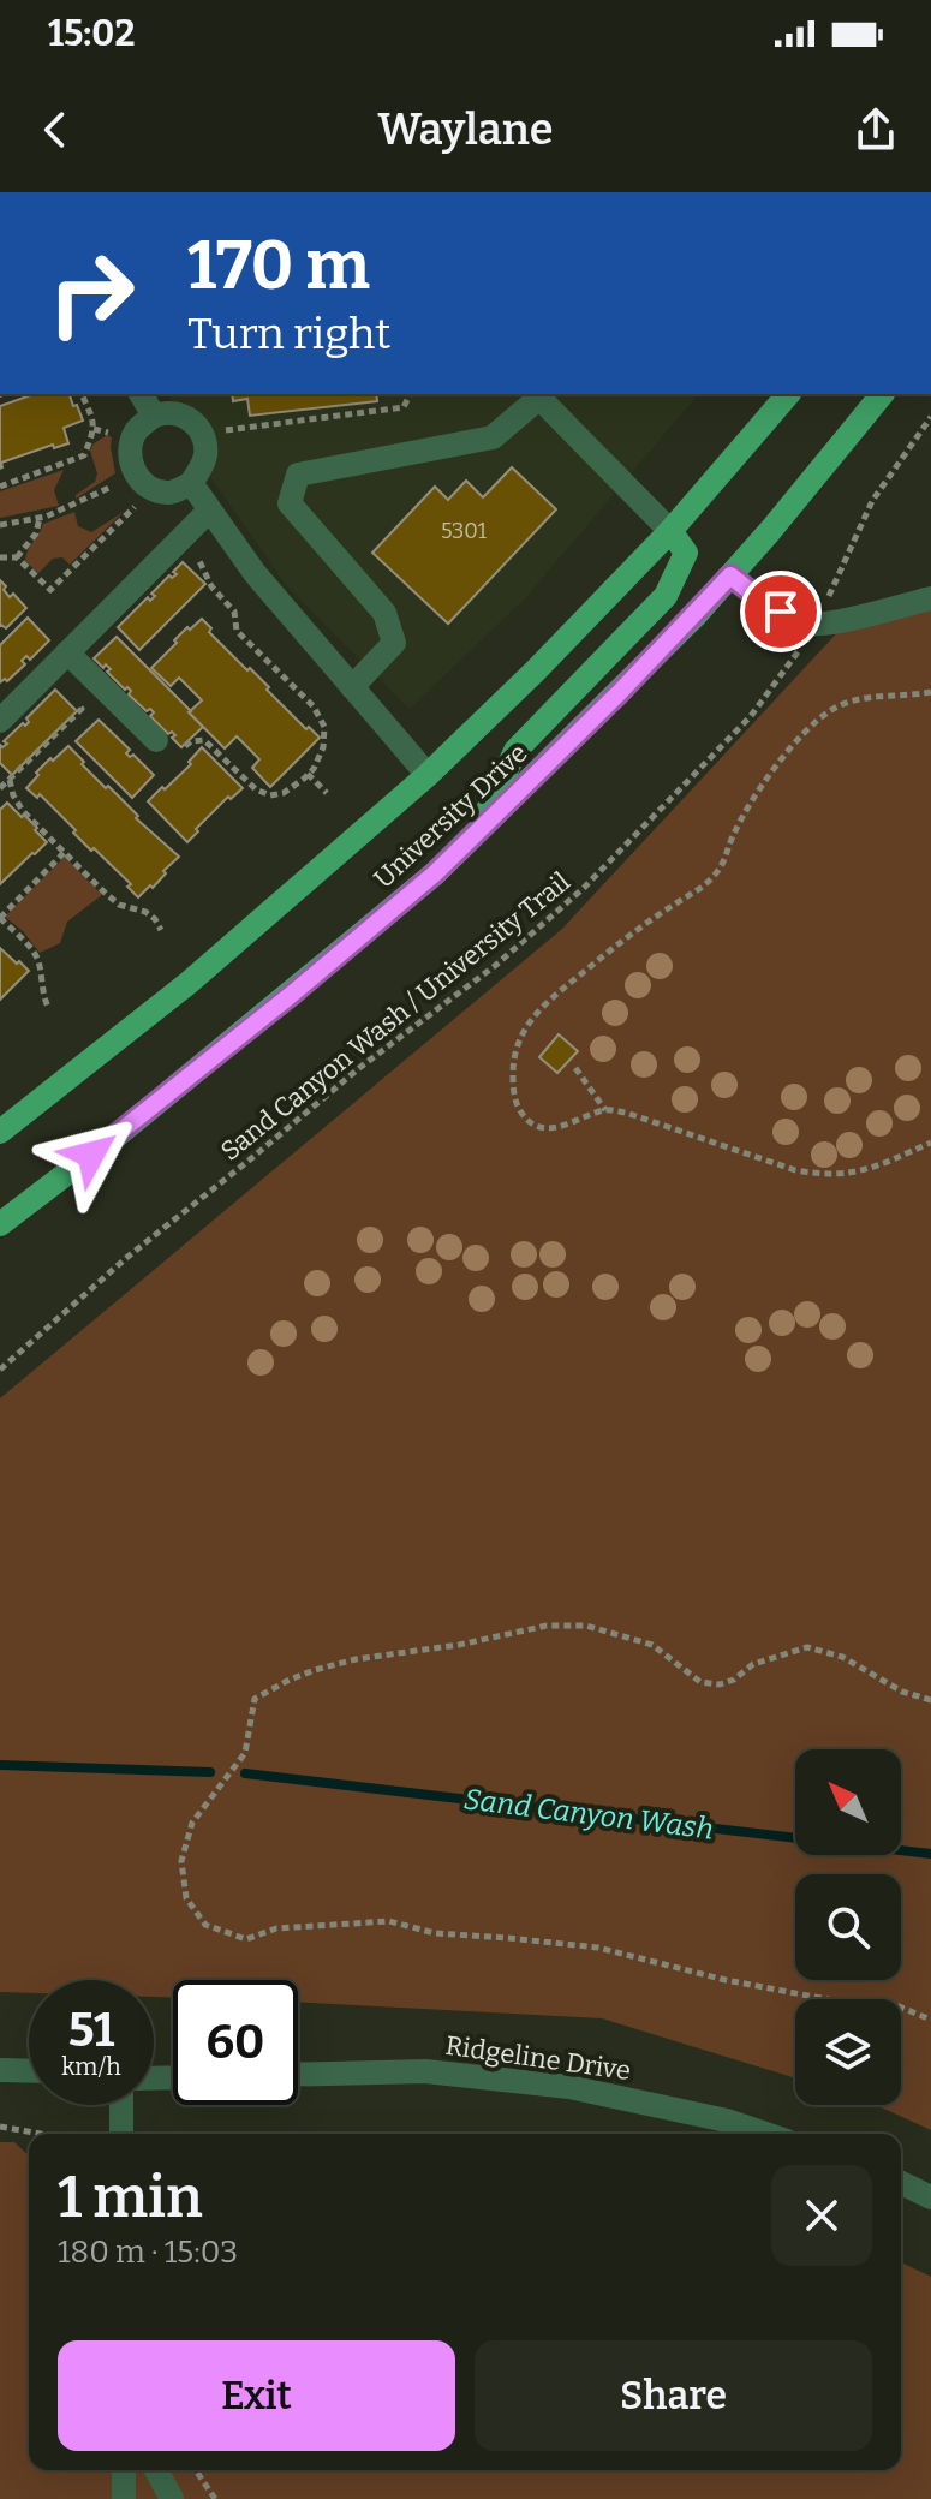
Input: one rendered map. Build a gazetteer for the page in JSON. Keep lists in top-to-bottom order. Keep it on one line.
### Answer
{"streets":{"main road":["University Drive"],"street":["Ridgeline Drive"],"path":["Sand Canyon Wash / University Trail"]},"water":["Sand Canyon Wash"],"house_numbers":["5301"],"north":"top left","page":{"status":"15:02","header":"Waylane","turn":["170 m","Turn right"],"speed":"51 km/h","limit":"60","heading":["1 min","180 m · 15:03"],"buttons":["Exit","Share"]}}
